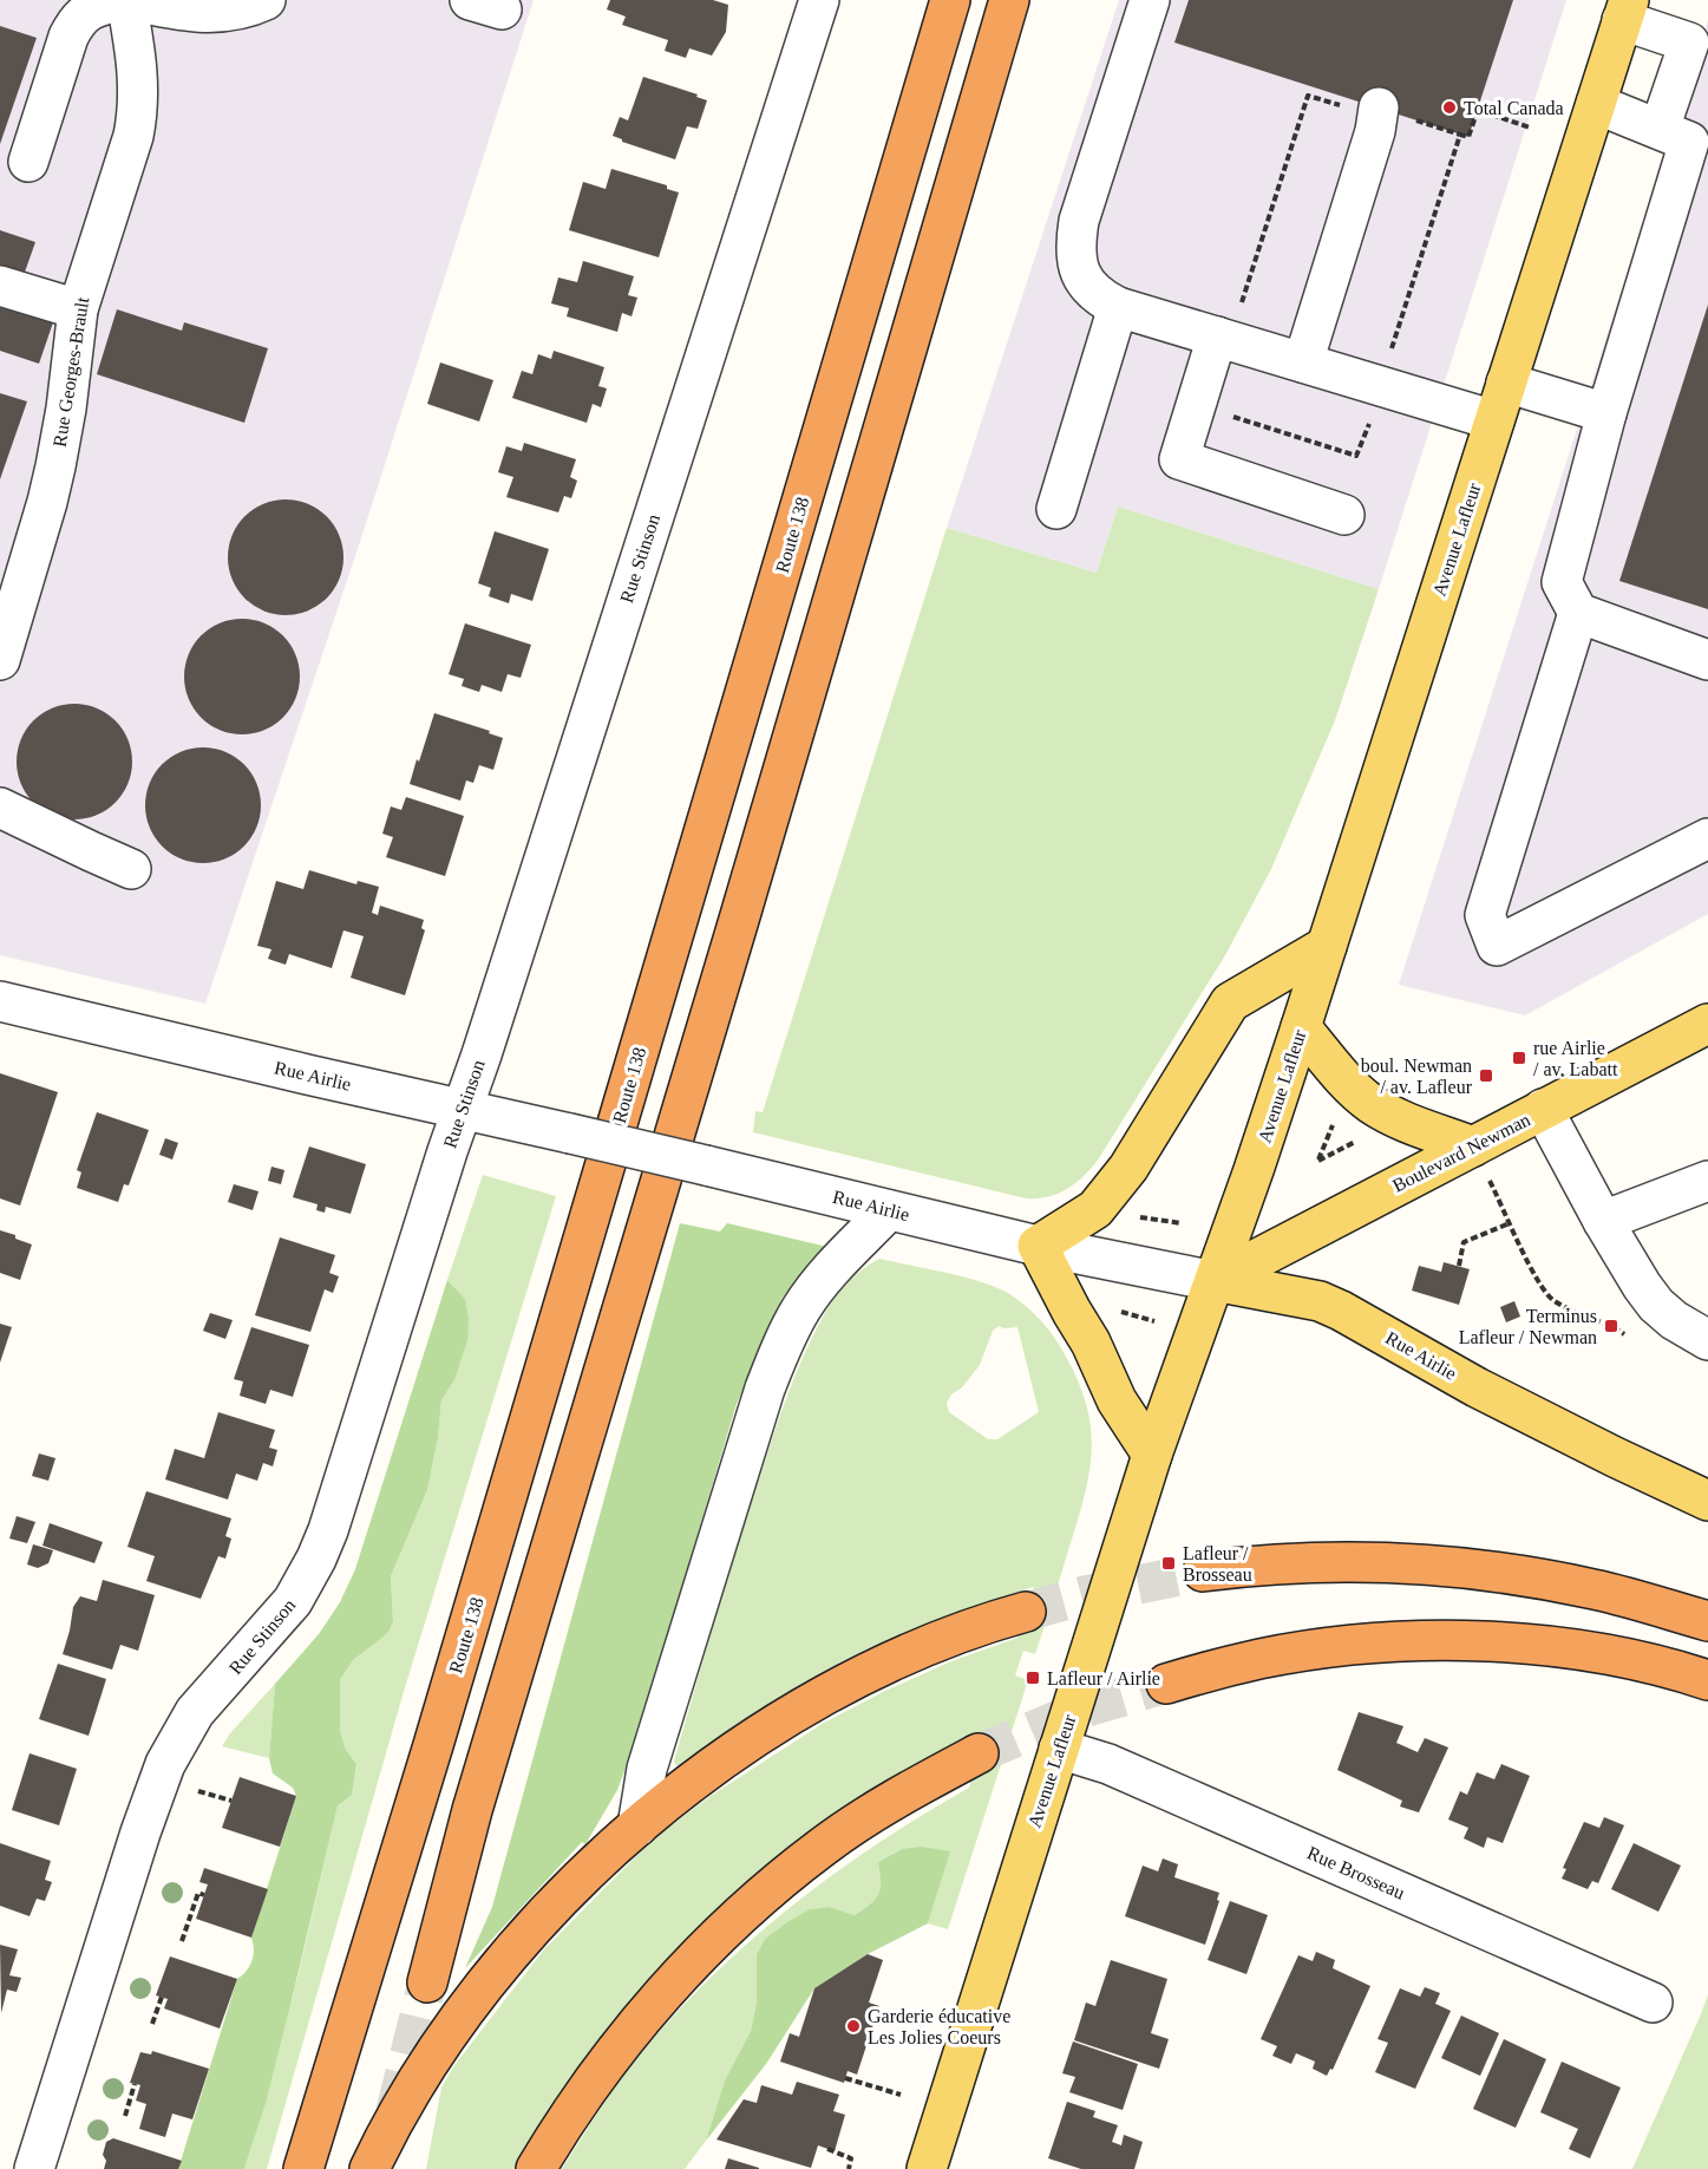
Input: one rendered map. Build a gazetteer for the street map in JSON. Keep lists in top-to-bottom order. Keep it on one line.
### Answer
{"streets":{"highway":["Route 138"],"main road":["Avenue Lafleur","Rue Airlie","Boulevard Newman"],"street":["Rue Georges-Brault","Rue Stinson","Rue Brosseau"]},"crossings":[["Avenue Lafleur","Rue Airlie"],["Avenue Lafleur","Boulevard Newman"],["Avenue Lafleur","Rue Brosseau"],["Rue Stinson","Rue Airlie"],["Rue Airlie","Boulevard Newman"]],"places":{"other":["Total Canada","Garderie éducative Les Jolies Coeurs"],"transit":["rue Airlie / av. Labatt","boul. Newman / av. Lafleur","Terminus Lafleur / Newman","Lafleur / Brosseau","Lafleur / Airlie"]}}
